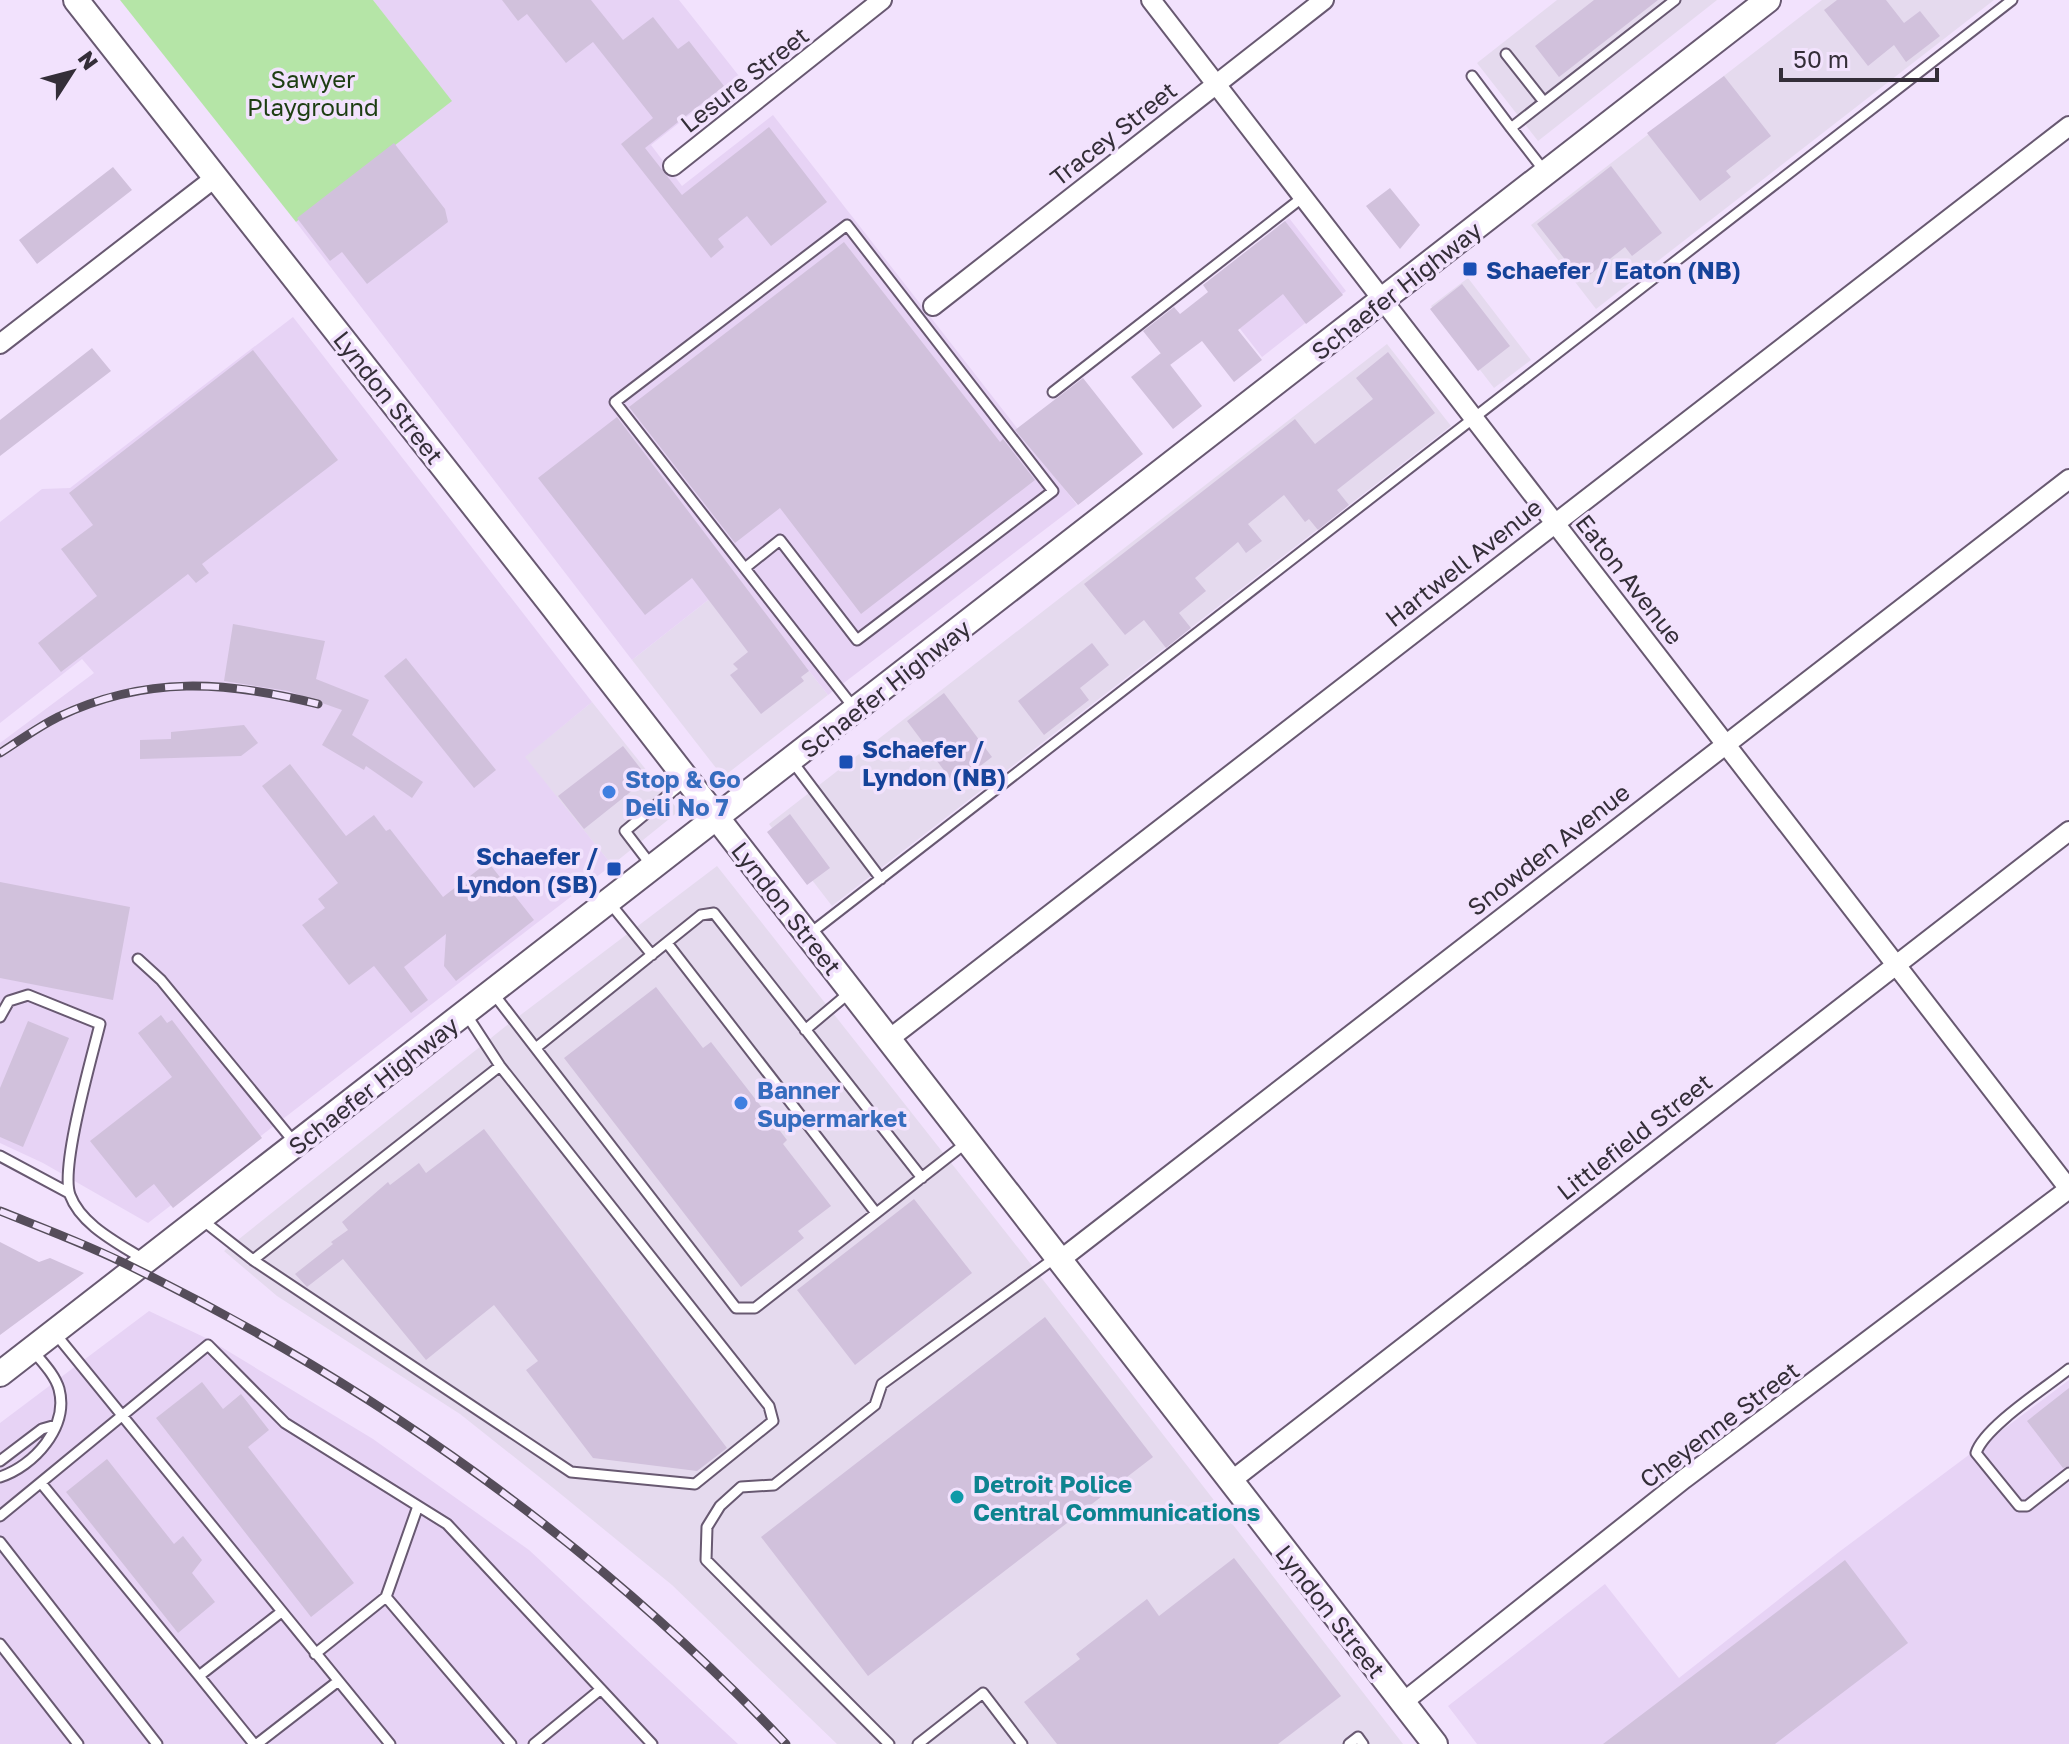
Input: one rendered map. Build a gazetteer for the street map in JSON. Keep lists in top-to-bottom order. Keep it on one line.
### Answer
{"streets":{"street":["Lesure Street","Tracey Street","Schaefer Highway","Lyndon Street","Hartwell Avenue","Eaton Avenue","Snowden Avenue","Littlefield Street","Cheyenne Street"]},"crossings":[["Tracey Street","Eaton Avenue"],["Schaefer Highway","Lyndon Street"],["Schaefer Highway","Eaton Avenue"],["Lyndon Street","Hartwell Avenue"],["Lyndon Street","Snowden Avenue"],["Lyndon Street","Littlefield Street"],["Lyndon Street","Cheyenne Street"],["Hartwell Avenue","Eaton Avenue"],["Eaton Avenue","Snowden Avenue"],["Eaton Avenue","Littlefield Street"],["Eaton Avenue","Cheyenne Street"]],"parks":["Sawyer Playground"],"places":{"transit":["Schaefer / Eaton (NB)","Schaefer / Lyndon (NB)","Schaefer / Lyndon (SB)"],"other":["Stop & Go Deli No 7","Banner Supermarket","Detroit Police Central Communications"]},"scale_bar":"50 m","north":"top right"}
